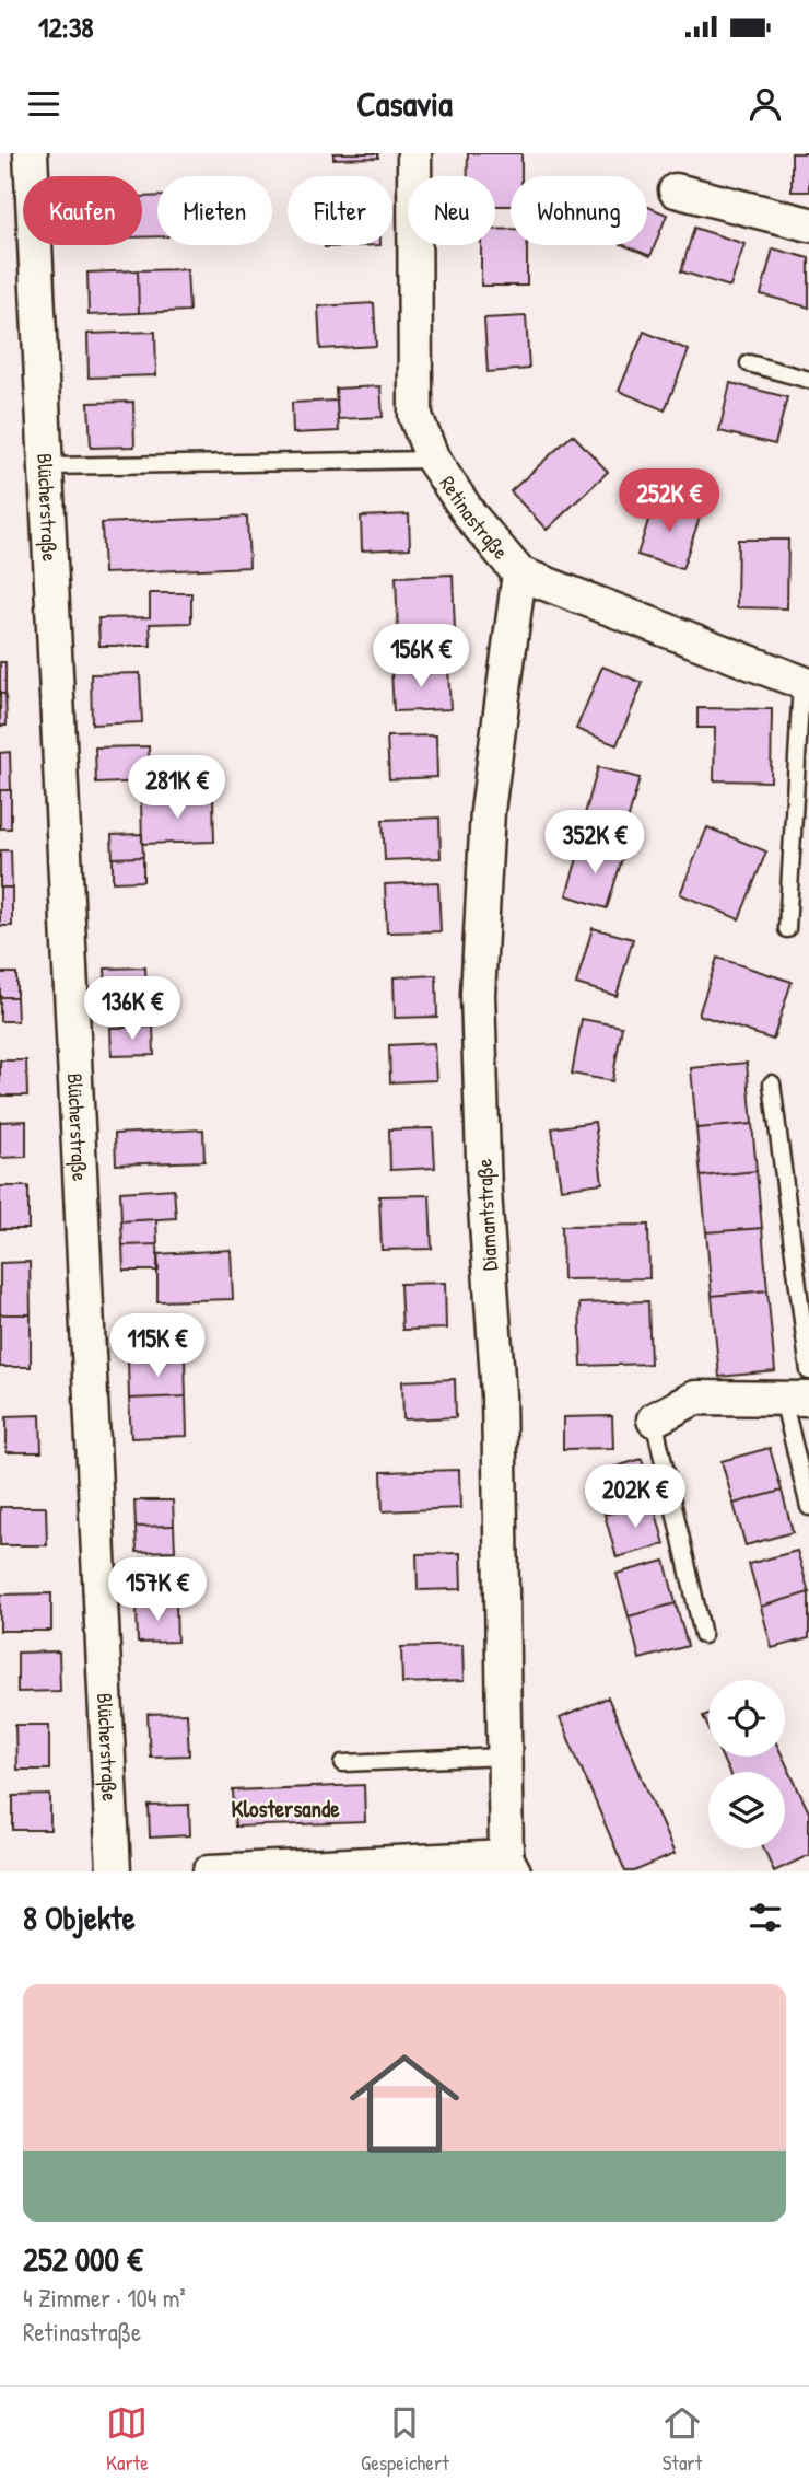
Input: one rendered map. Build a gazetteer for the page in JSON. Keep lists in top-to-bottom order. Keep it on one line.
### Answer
{"streets":{"street":["Blücherstraße","Retinastraße","Diamantstraße"]},"crossings":[["Retinastraße","Diamantstraße"]],"districts":["Klostersande"],"page":{"status":"12:38","header":"Casavia","chip":["Kaufen","Mieten","Filter","Neu","Wohnung"],"price":["252K €","156K €","281K €","352K €","136K €","115K €","202K €","157K €"],"heading":"8 Objekte","list":[{"name":"252 000 €","note":"4 Zimmer · 104 m² · Retinastraße"}],"tabs":["Karte","Gespeichert","Start"]}}
